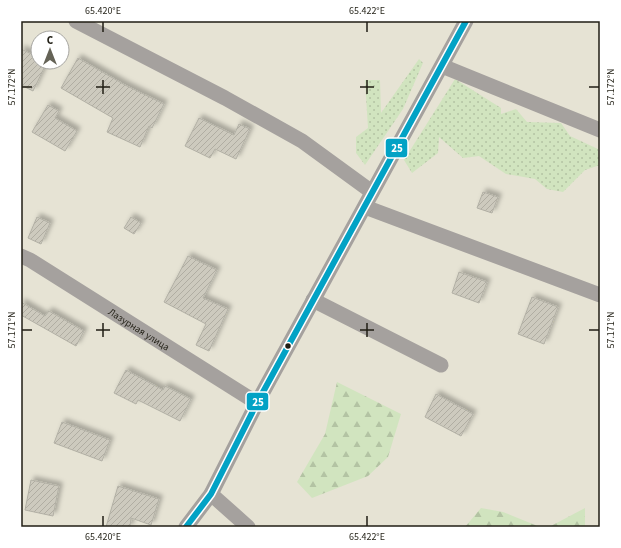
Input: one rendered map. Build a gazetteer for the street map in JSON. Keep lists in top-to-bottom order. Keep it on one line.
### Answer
{"streets":{"street":["Лазурная улица"]},"lines":["transit line 25"],"north":"top","coordinates":["65.420°E","65.422°E","57.172°N","57.171°N"]}
